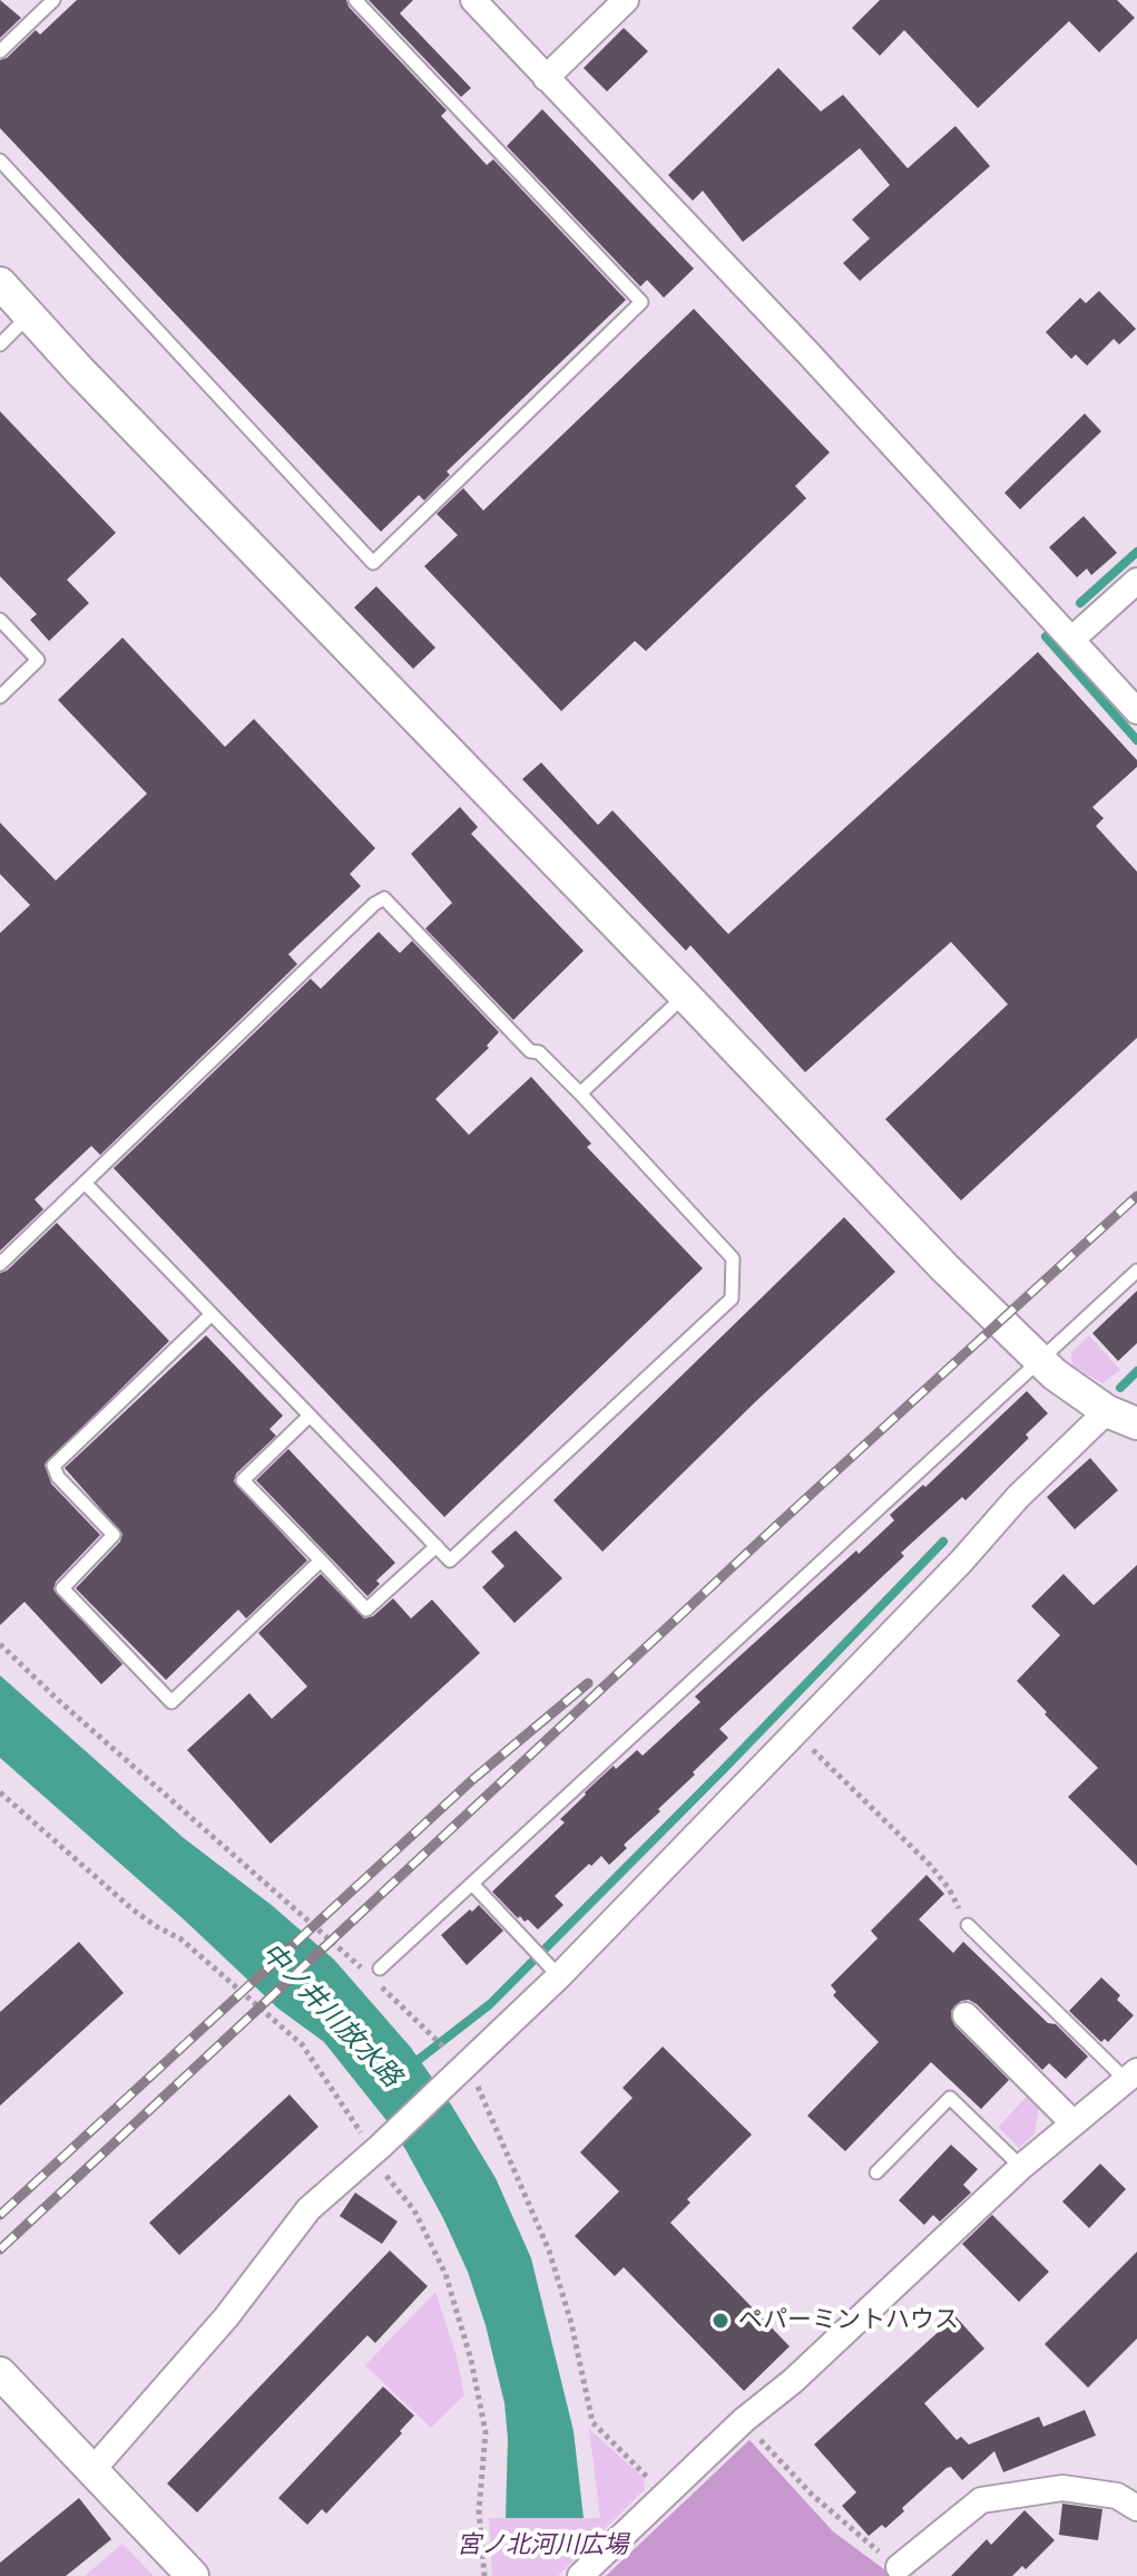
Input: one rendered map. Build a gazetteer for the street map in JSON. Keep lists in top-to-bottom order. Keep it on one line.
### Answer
{"water":["中ノ井川放水路"],"parks":["宮ノ北河川広場"],"places":["ペパーミントハウス"]}
